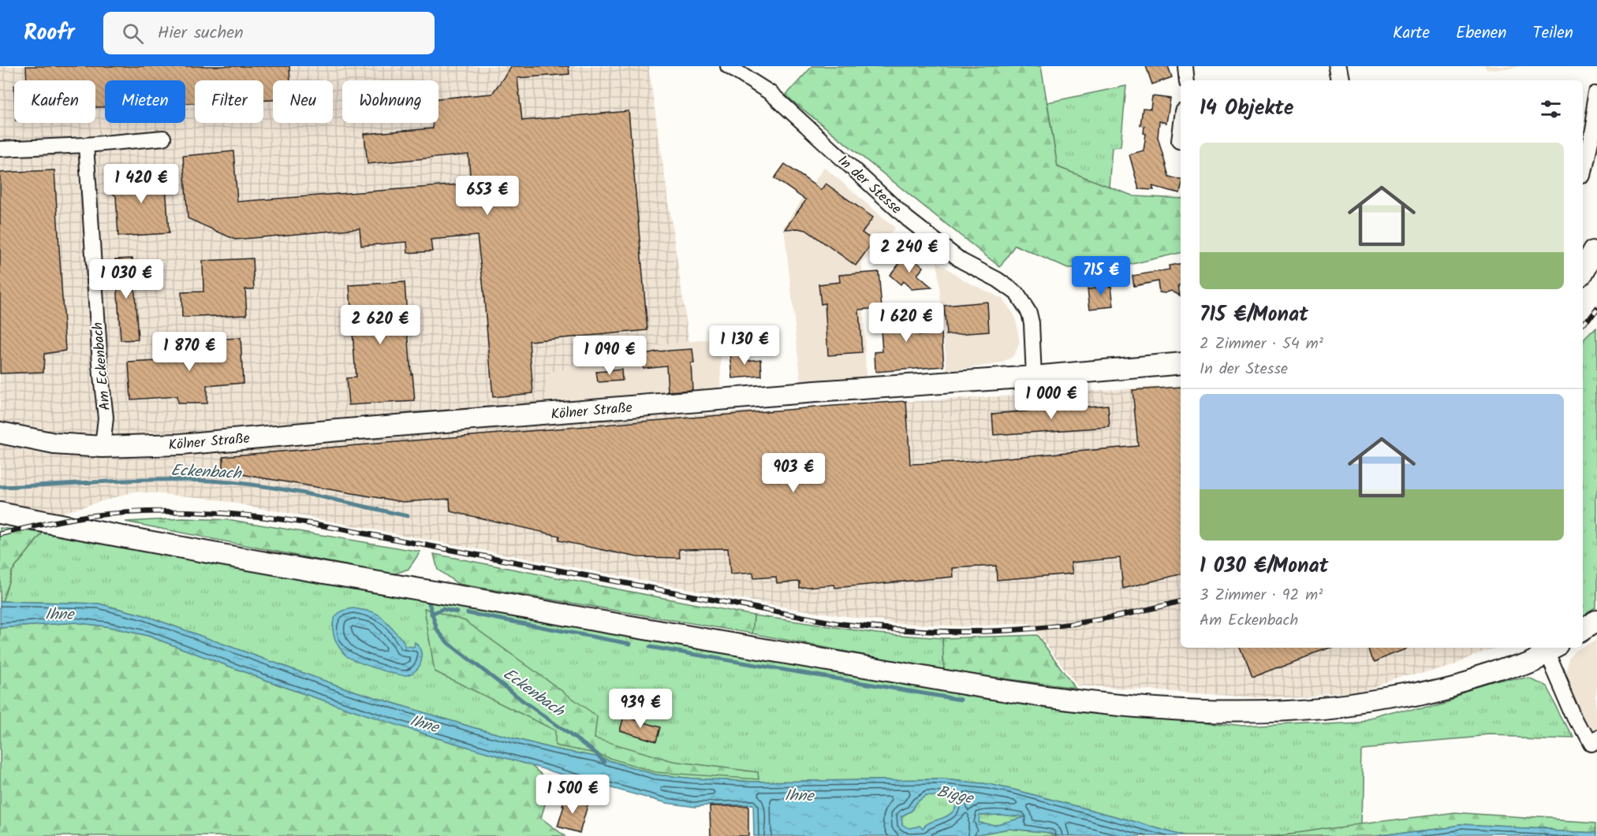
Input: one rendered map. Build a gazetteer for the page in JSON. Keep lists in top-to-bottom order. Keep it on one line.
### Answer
{"streets":{"main road":["Kölner Straße"],"street":["In der Stesse","Am Eckenbach"]},"crossings":[["In der Stesse","Kölner Straße"],["Am Eckenbach","Kölner Straße"]],"water":["Eckenbach","Ihne","Bigge"],"page":{"header":"Roofr","search":"Hier suchen","nav":["Karte","Ebenen","Teilen"],"chip":["Kaufen","Mieten","Filter","Neu","Wohnung"],"heading":"14 Objekte","list":[{"name":"715 €/Monat","note":"2 Zimmer · 54 m² · In der Stesse"},{"name":"1 030 €/Monat","note":"3 Zimmer · 92 m² · Am Eckenbach"}],"price":["1 420 €","653 €","2 240 €","715 €","1 030 €","1 620 €","2 620 €","1 130 €","1 870 €","1 090 €","1 000 €","903 €","939 €","1 500 €"]}}
